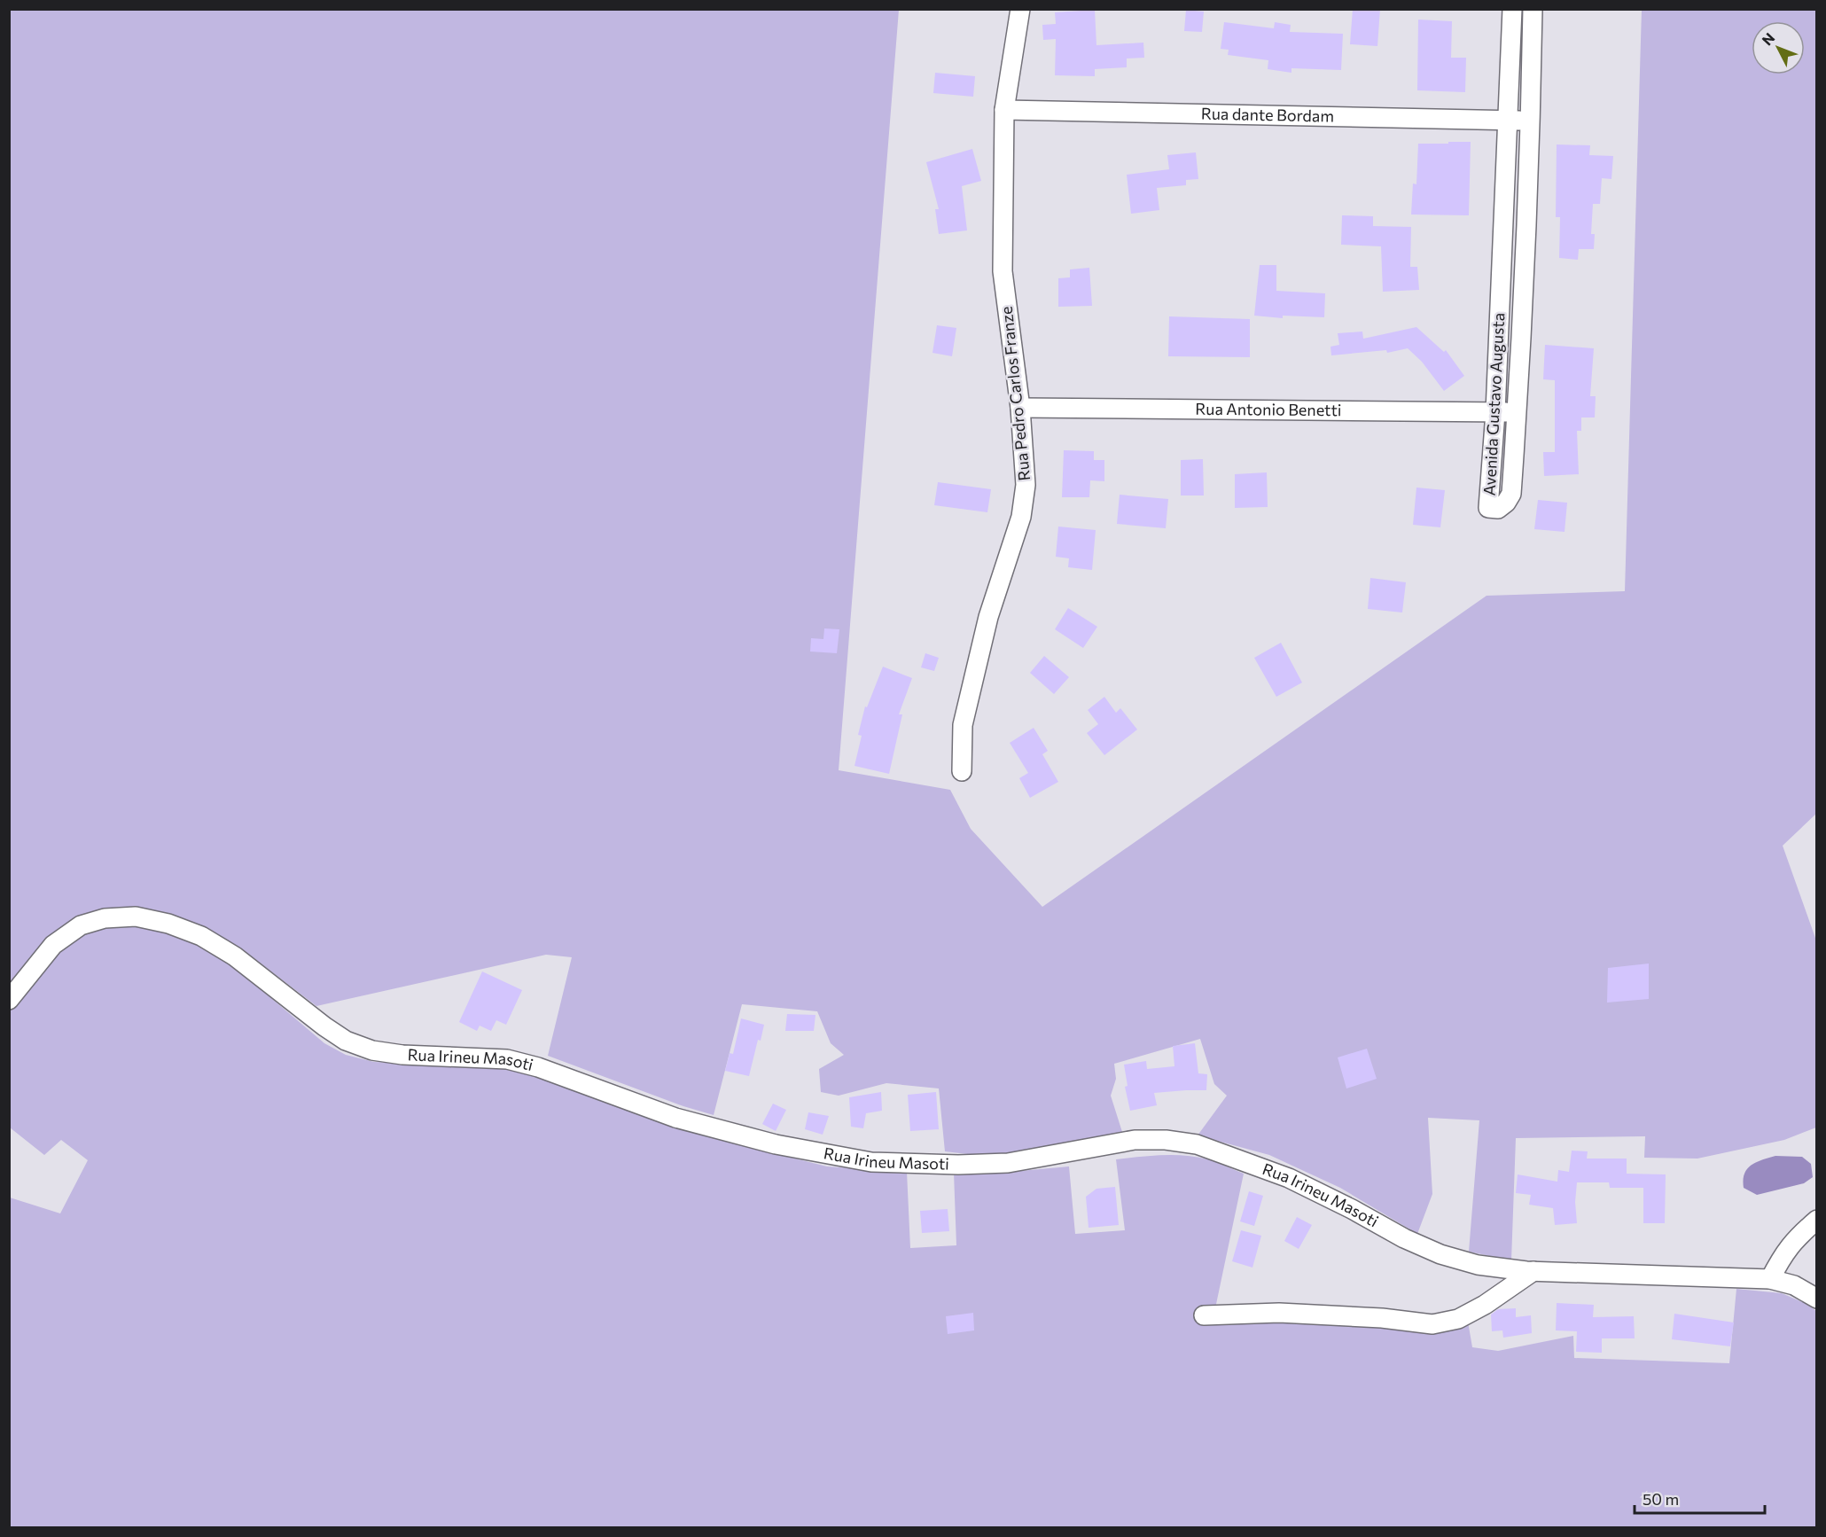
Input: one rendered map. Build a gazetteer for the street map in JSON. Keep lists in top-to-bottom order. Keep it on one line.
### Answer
{"streets":{"street":["Rua dante Bordam","Rua Pedro Carlos Franze","Avenida Gustavo Augusta","Rua Antonio Benetti","Rua Irineu Masoti"]},"crossings":[["Rua dante Bordam","Rua Pedro Carlos Franze"],["Rua dante Bordam","Avenida Gustavo Augusta"],["Rua Pedro Carlos Franze","Rua Antonio Benetti"],["Avenida Gustavo Augusta","Rua Antonio Benetti"]],"scale_bar":"50 m","north":"top left"}
